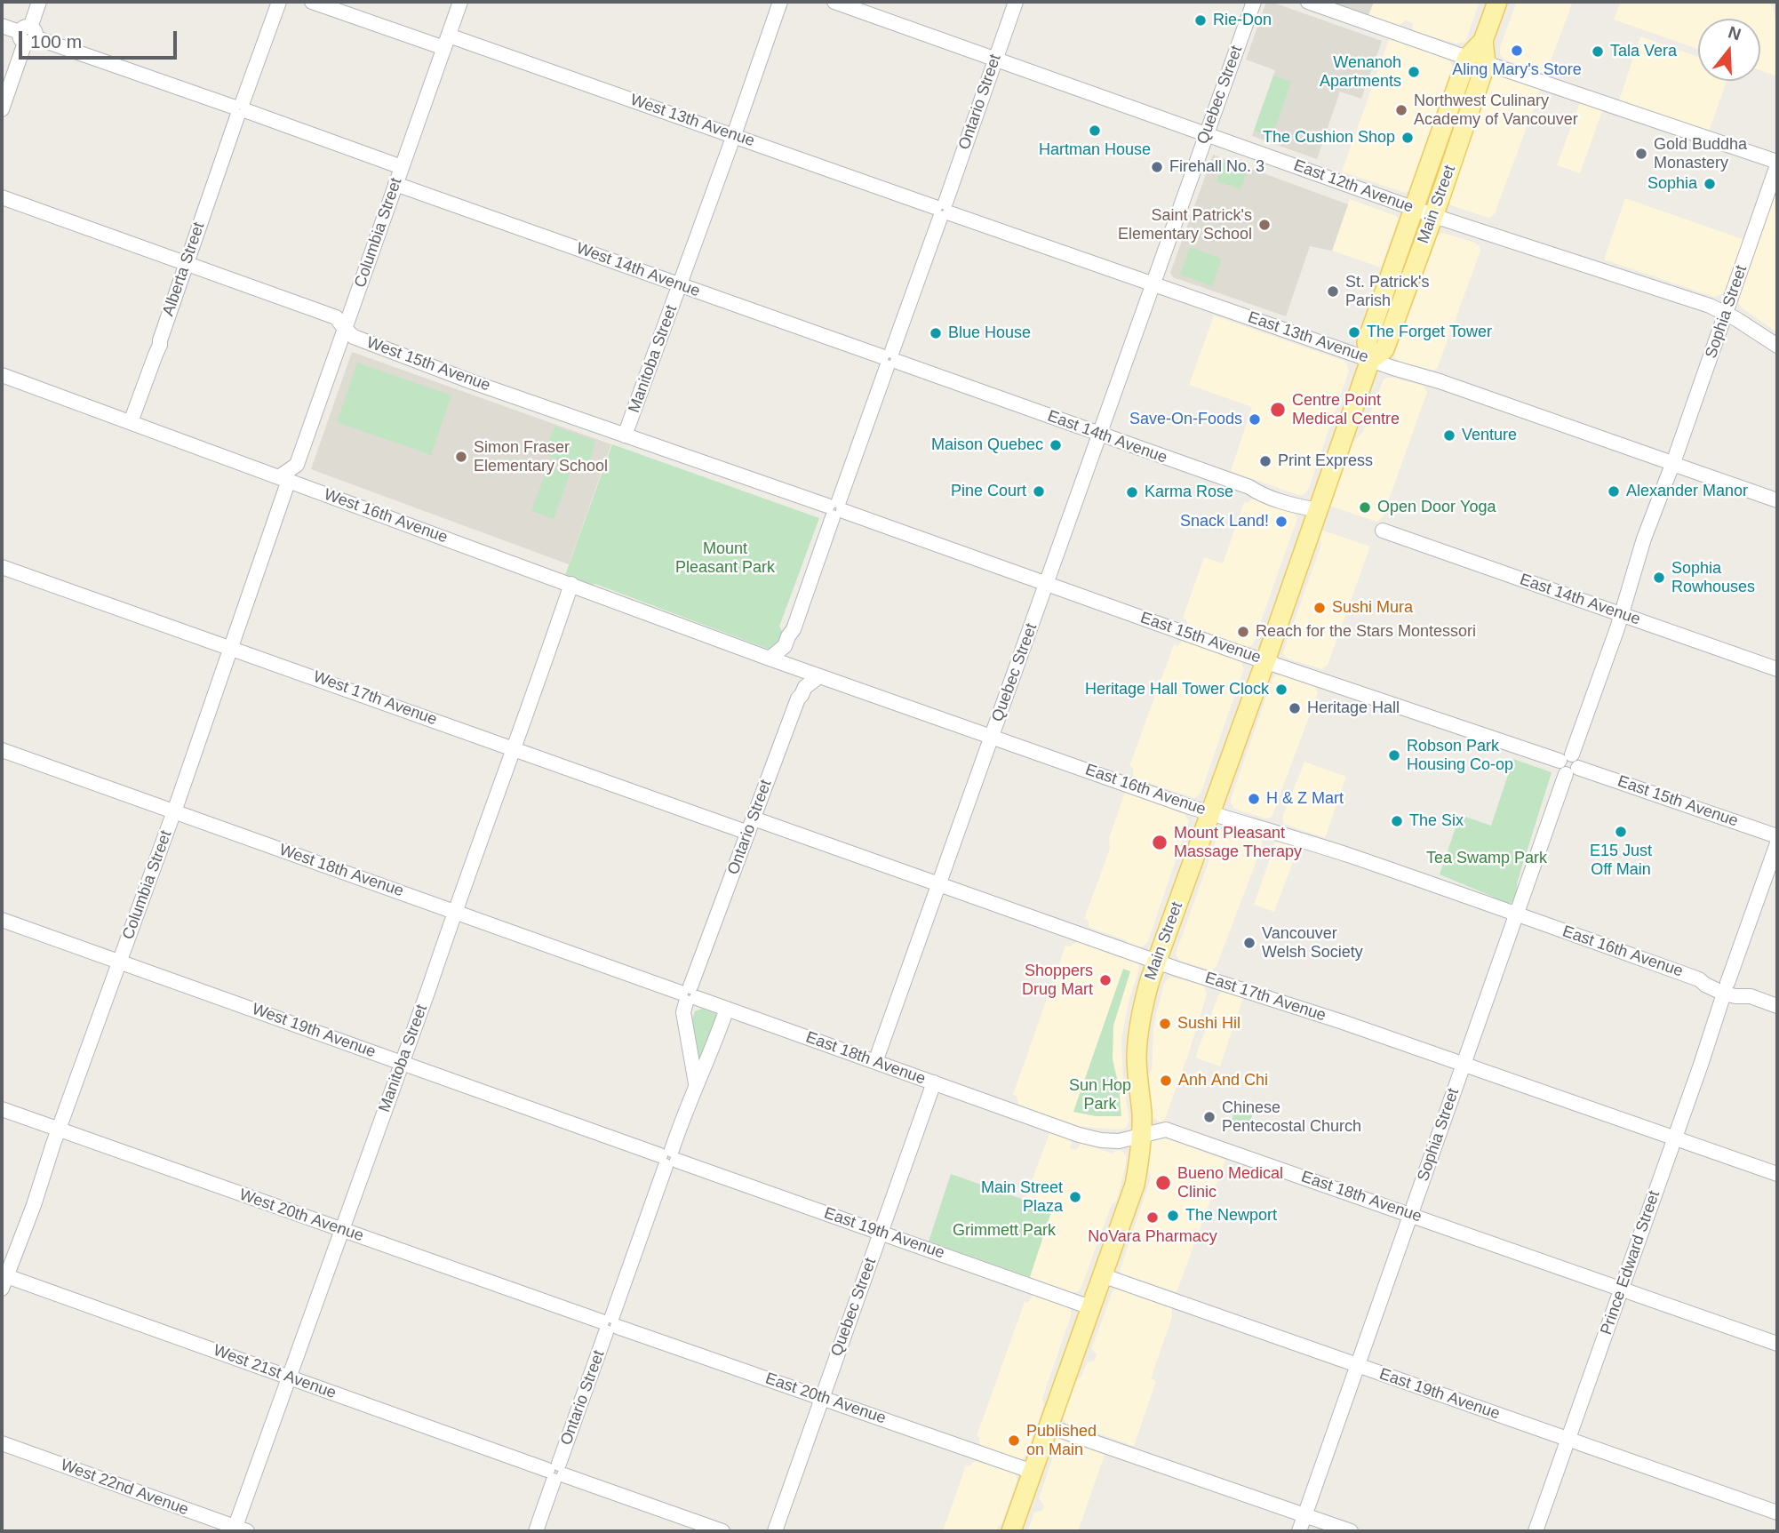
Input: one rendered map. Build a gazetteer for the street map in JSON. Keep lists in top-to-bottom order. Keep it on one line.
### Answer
{"streets":{"main road":["Main Street"],"street":["Quebec Street","Ontario Street","West 13th Avenue","East 12th Avenue","Columbia Street","Alberta Street","West 14th Avenue","Sophia Street","East 13th Avenue","Manitoba Street","West 15th Avenue","East 14th Avenue","West 16th Avenue","East 15th Avenue","West 17th Avenue","East 16th Avenue","West 18th Avenue","East 17th Avenue","West 19th Avenue","East 18th Avenue","West 20th Avenue","East 19th Avenue","Prince Edward Street","West 21st Avenue","East 20th Avenue","West 22nd Avenue"]},"crossings":[["Quebec Street","East 12th Avenue"],["Quebec Street","East 13th Avenue"],["Quebec Street","East 14th Avenue"],["Quebec Street","East 15th Avenue"],["Quebec Street","East 16th Avenue"],["Quebec Street","East 17th Avenue"],["Quebec Street","East 18th Avenue"],["Quebec Street","East 19th Avenue"],["Quebec Street","East 20th Avenue"],["Ontario Street","West 13th Avenue"],["Ontario Street","East 12th Avenue"],["Ontario Street","West 14th Avenue"],["Ontario Street","East 13th Avenue"],["Ontario Street","West 15th Avenue"],["Ontario Street","East 14th Avenue"],["Ontario Street","West 16th Avenue"],["Ontario Street","East 15th Avenue"],["Ontario Street","West 17th Avenue"],["Ontario Street","East 16th Avenue"],["Ontario Street","West 18th Avenue"],["Ontario Street","East 17th Avenue"],["Ontario Street","West 19th Avenue"],["Ontario Street","East 18th Avenue"],["Ontario Street","West 20th Avenue"],["Ontario Street","East 19th Avenue"],["Ontario Street","West 21st Avenue"],["Ontario Street","East 20th Avenue"],["West 13th Avenue","Columbia Street"],["West 13th Avenue","East 13th Avenue"],["West 13th Avenue","Manitoba Street"],["East 12th Avenue","Main Street"],["East 12th Avenue","Sophia Street"],["Main Street","East 13th Avenue"],["Main Street","East 14th Avenue"],["Main Street","East 15th Avenue"],["Main Street","East 16th Avenue"],["Main Street","East 17th Avenue"],["Main Street","East 18th Avenue"],["Main Street","East 19th Avenue"],["Main Street","East 20th Avenue"],["Columbia Street","West 14th Avenue"],["Columbia Street","West 15th Avenue"],["Columbia Street","West 16th Avenue"],["Columbia Street","West 17th Avenue"],["Columbia Street","West 18th Avenue"],["Columbia Street","West 19th Avenue"],["Columbia Street","West 20th Avenue"],["Columbia Street","West 21st Avenue"],["Alberta Street","West 15th Avenue"],["Alberta Street","West 16th Avenue"],["West 14th Avenue","Manitoba Street"],["West 14th Avenue","East 14th Avenue"],["Sophia Street","East 13th Avenue"],["Sophia Street","East 14th Avenue"],["Sophia Street","East 15th Avenue"],["Sophia Street","East 16th Avenue"],["Sophia Street","East 17th Avenue"],["Sophia Street","East 18th Avenue"],["Sophia Street","East 19th Avenue"],["Manitoba Street","West 15th Avenue"],["Manitoba Street","West 16th Avenue"],["Manitoba Street","West 17th Avenue"],["Manitoba Street","West 18th Avenue"],["Manitoba Street","West 19th Avenue"],["Manitoba Street","West 20th Avenue"],["Manitoba Street","West 21st Avenue"],["Manitoba Street","West 22nd Avenue"],["West 15th Avenue","East 15th Avenue"],["West 16th Avenue","East 16th Avenue"],["East 16th Avenue","Prince Edward Street"],["West 18th Avenue","East 18th Avenue"],["East 17th Avenue","Prince Edward Street"],["West 19th Avenue","East 19th Avenue"],["East 18th Avenue","Prince Edward Street"],["West 20th Avenue","East 20th Avenue"],["East 19th Avenue","Prince Edward Street"]],"parks":["Mount Pleasant Park","Tea Swamp Park","Sun Hop Park","Grimmett Park"],"places":["Rie-Don","Aling Mary's Store","Tala Vera","Wenanoh Apartments","Northwest Culinary Academy of Vancouver","Hartman House","The Cushion Shop","Gold Buddha Monastery","Firehall No. 3","Sophia","Saint Patrick's Elementary School","St. Patrick's Parish","The Forget Tower","Blue House","Centre Point Medical Centre","Save-On-Foods","Venture","Maison Quebec","Simon Fraser Elementary School","Print Express","Pine Court","Alexander Manor","Karma Rose","Open Door Yoga","Snack Land!","Sophia Rowhouses","Sushi Mura","Reach for the Stars Montessori","Heritage Hall Tower Clock","Heritage Hall","Robson Park Housing Co-op","H & Z Mart","The Six","E15 Just Off Main","Mount Pleasant Massage Therapy","Vancouver Welsh Society","Shoppers Drug Mart","Sushi Hil","Anh And Chi","Chinese Pentecostal Church","Bueno Medical Clinic","Main Street Plaza","The Newport","NoVara Pharmacy","Published on Main"],"scale_bar":"100 m","north":"top"}
